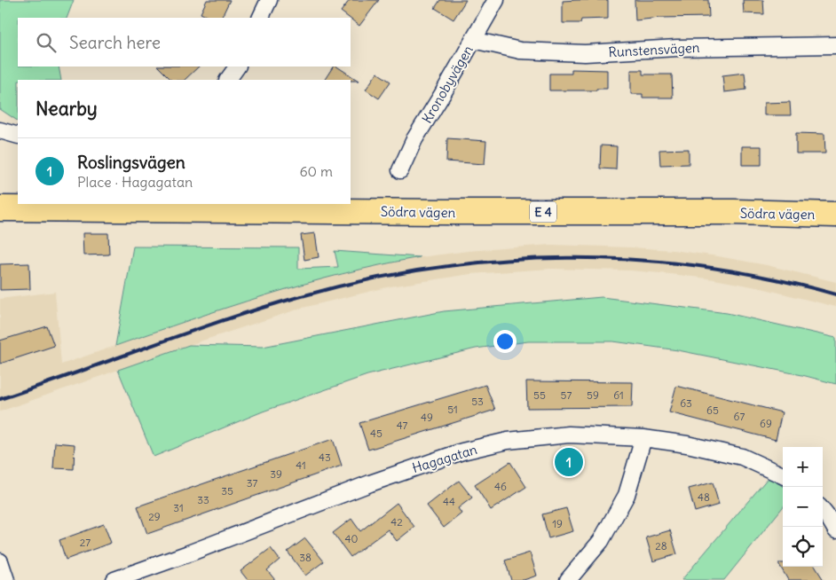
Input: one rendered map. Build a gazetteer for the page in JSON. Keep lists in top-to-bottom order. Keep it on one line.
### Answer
{"streets":{"highway":["Södra vägen","E 4"],"street":["Runstensvägen","Kronobyvägen","Hagagatan"]},"crossings":[["Runstensvägen","Kronobyvägen"]],"house_numbers":["55","57","59","61","53","63","51","65","67","49","69","47","45","43","41","39","37","46","35","48","33","44","31","29","42","19","40","27","28","38"],"page":{"search":"Search here","heading":"Nearby","list":[{"mark":"1","name":"Roslingsvägen","note":"Place · Hagagatan","value":"60 m"}],"pins":"1","map_buttons":["+","−"]}}
